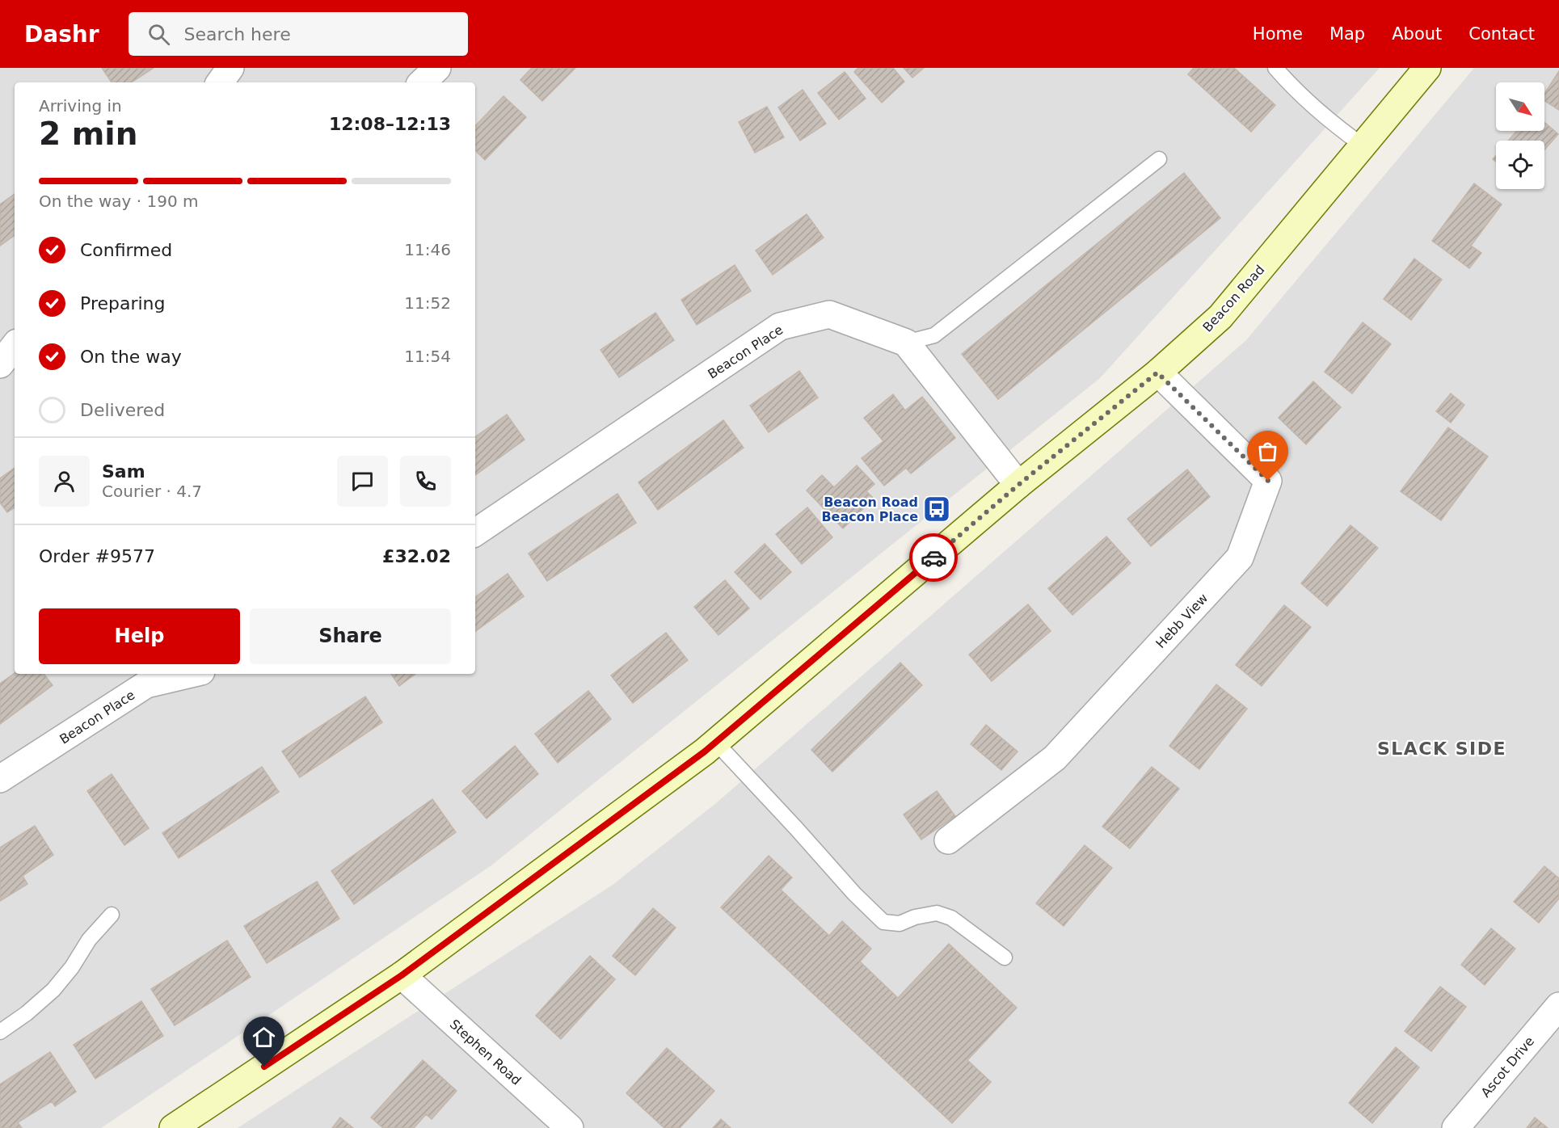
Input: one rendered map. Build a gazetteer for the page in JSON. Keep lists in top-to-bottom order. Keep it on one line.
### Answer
{"streets":{"main road":["Beacon Road"],"street":["Beacon Place","Hebb View","Stephen Road","Ascot Drive"]},"crossings":[["Beacon Road","Hebb View"],["Beacon Road","Stephen Road"]],"districts":["SLACK SIDE"],"places":{"bus stop":["Beacon Road Beacon Place"]},"north":"bottom right","page":{"header":"Dashr","search":"Search here","nav":["Home","Map","About","Contact"],"heading":["2 min","Arriving in","12:08–12:13"],"panel":["Sam","Courier · 4.7","Order #9577","£32.02"],"bar":"On the way · 190 m","list":[["Confirmed","11:46"],["Preparing","11:52"],["On the way","11:54"],"Delivered"],"buttons":["Help","Share"]}}
